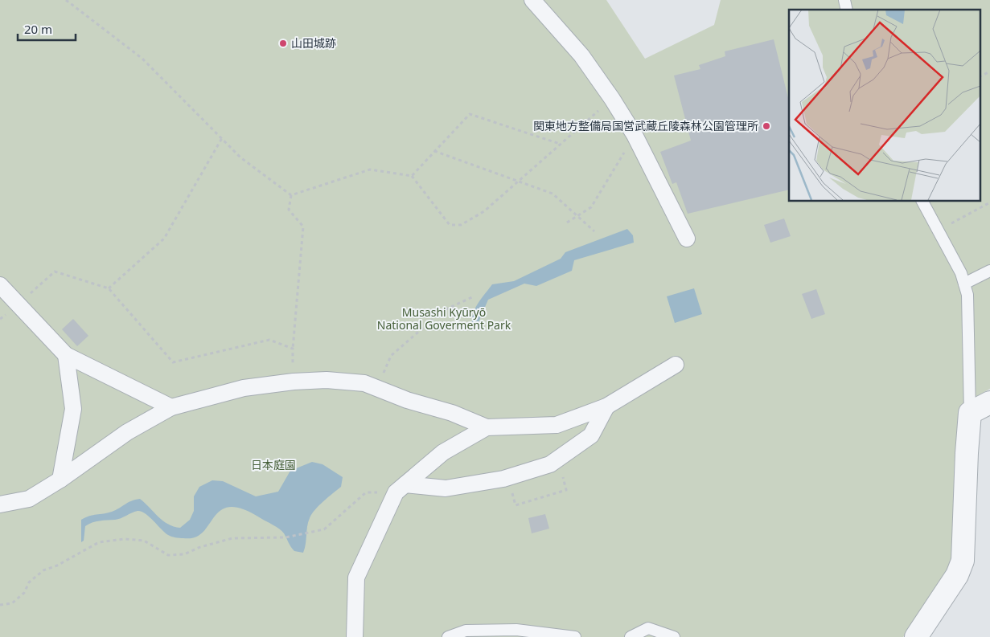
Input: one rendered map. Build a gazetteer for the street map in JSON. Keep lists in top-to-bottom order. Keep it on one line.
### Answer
{"parks":["Musashi Kyūryō National Goverment Park","日本庭園"],"places":["山田城跡","関東地方整備局国営武蔵丘陵森林公園管理所"],"scale_bar":"20 m"}
